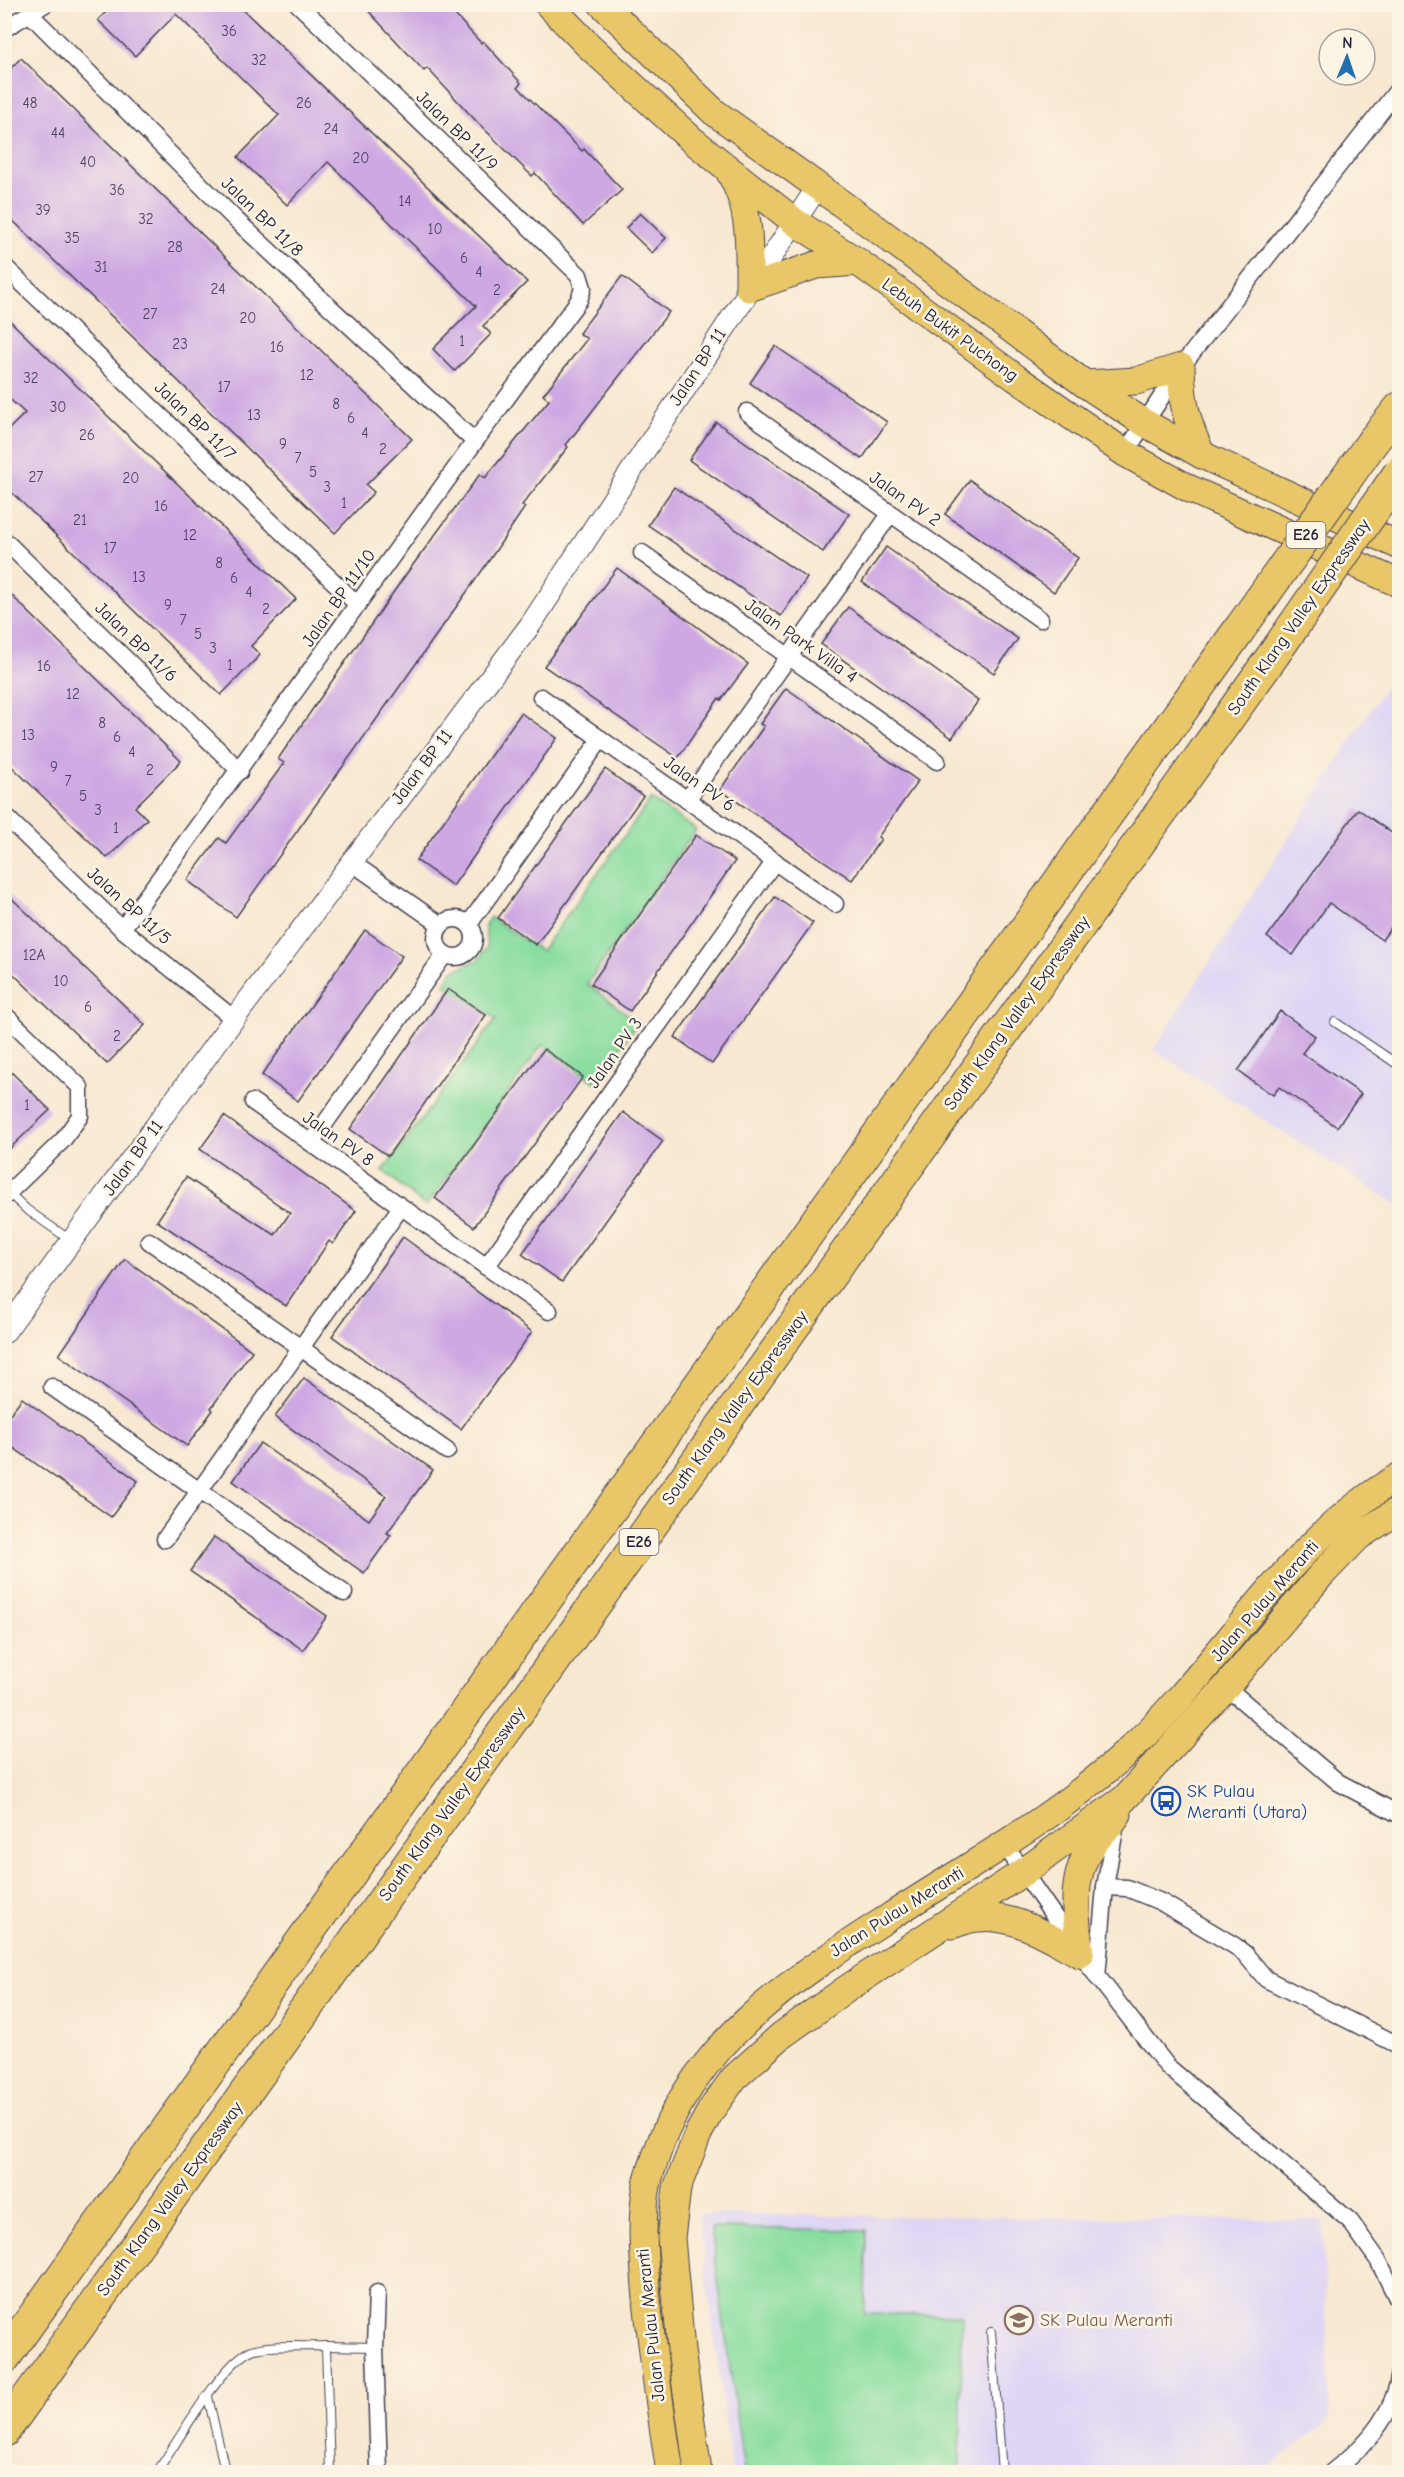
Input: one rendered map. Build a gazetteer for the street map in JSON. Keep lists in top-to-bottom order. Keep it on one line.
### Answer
{"streets":{"highway":["E26","South Klang Valley Expressway"],"main road":["Lebuh Bukit Puchong","Jalan Pulau Meranti"],"street":["Jalan BP 11/9","Jalan BP 11/8","Jalan BP 11","Jalan BP 11/7","Jalan PV 2","Jalan BP 11/10","Jalan Park Villa 4","Jalan BP 11/6","Jalan PV 6","Jalan BP 11/5","Jalan PV 3","Jalan PV 8"]},"crossings":[["Jalan BP 11/9","Jalan BP 11/10"],["Jalan BP 11/8","Jalan BP 11/10"],["Lebuh Bukit Puchong","Jalan BP 11"],["Jalan BP 11","Jalan BP 11/5"],["Jalan BP 11/7","Jalan BP 11/10"],["Jalan BP 11/10","Jalan BP 11/6"],["Jalan BP 11/10","Jalan BP 11/5"],["Jalan PV 6","Jalan PV 3"],["Jalan PV 3","Jalan PV 8"]],"places":{"bus stop":["SK Pulau Meranti (Utara)"],"school or university":["SK Pulau Meranti"]},"house_numbers":["36","32","48","26","24","44","20","40","36","14","39","32","10","35","28","6","31","4","24","2","27","20","1","23","16","12","32","17","8","30","13","6","4","26","9","2","7","5","27","20","3","1","16","21","12","17","8","13","6","4","9","2","7","5","3","1","16","12","8","13","6","4","9","2","7","5","3","1","12A","10","6","2","1"],"north":"top"}
